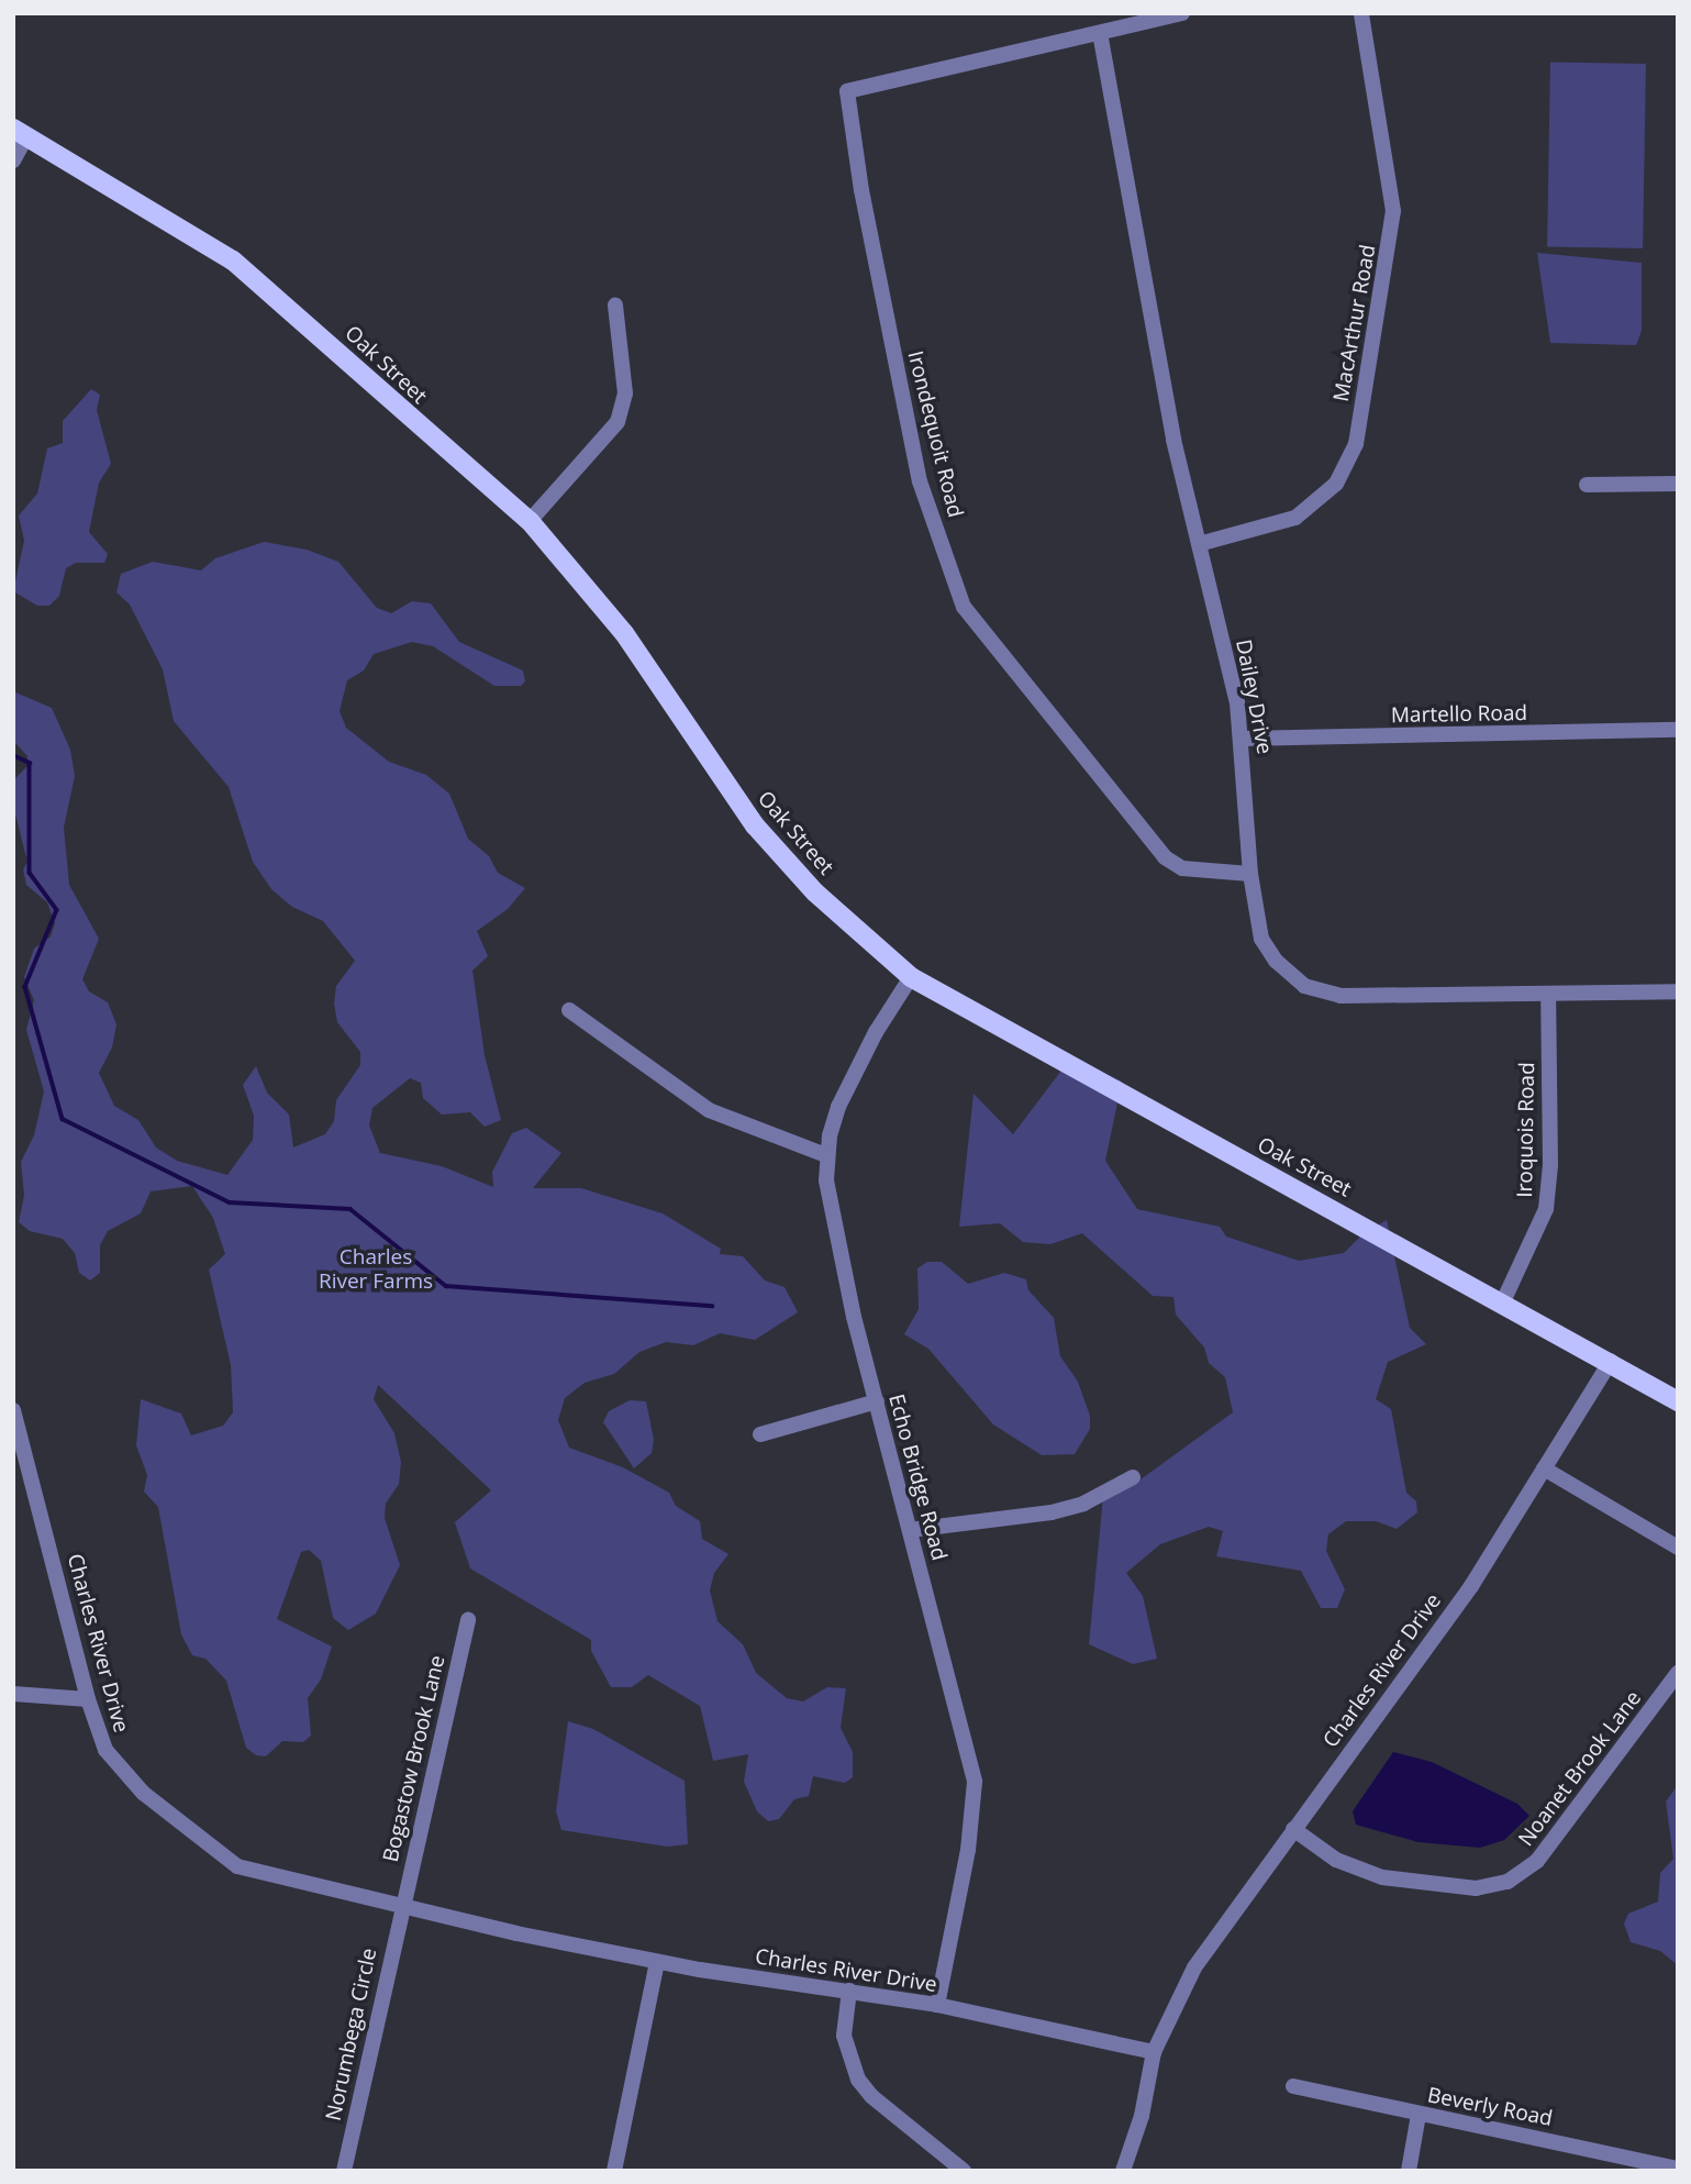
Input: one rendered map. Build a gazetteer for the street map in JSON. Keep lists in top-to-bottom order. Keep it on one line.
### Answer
{"streets":{"main road":["Oak Street"],"street":["MacArthur Road","Irondequoit Road","Dailey Drive","Martello Road","Iroquois Road","Echo Bridge Road","Charles River Drive","Bogastow Brook Lane","Noanet Brook Lane","Norumbega Circle","Beverly Road"]},"crossings":[["MacArthur Road","Dailey Drive"],["Oak Street","Iroquois Road"],["Oak Street","Echo Bridge Road"],["Oak Street","Charles River Drive"],["Irondequoit Road","Dailey Drive"],["Dailey Drive","Martello Road"],["Dailey Drive","Iroquois Road"],["Echo Bridge Road","Charles River Drive"],["Charles River Drive","Bogastow Brook Lane"],["Charles River Drive","Noanet Brook Lane"],["Charles River Drive","Norumbega Circle"],["Bogastow Brook Lane","Norumbega Circle"]],"parks":["Charles River Farms"]}
